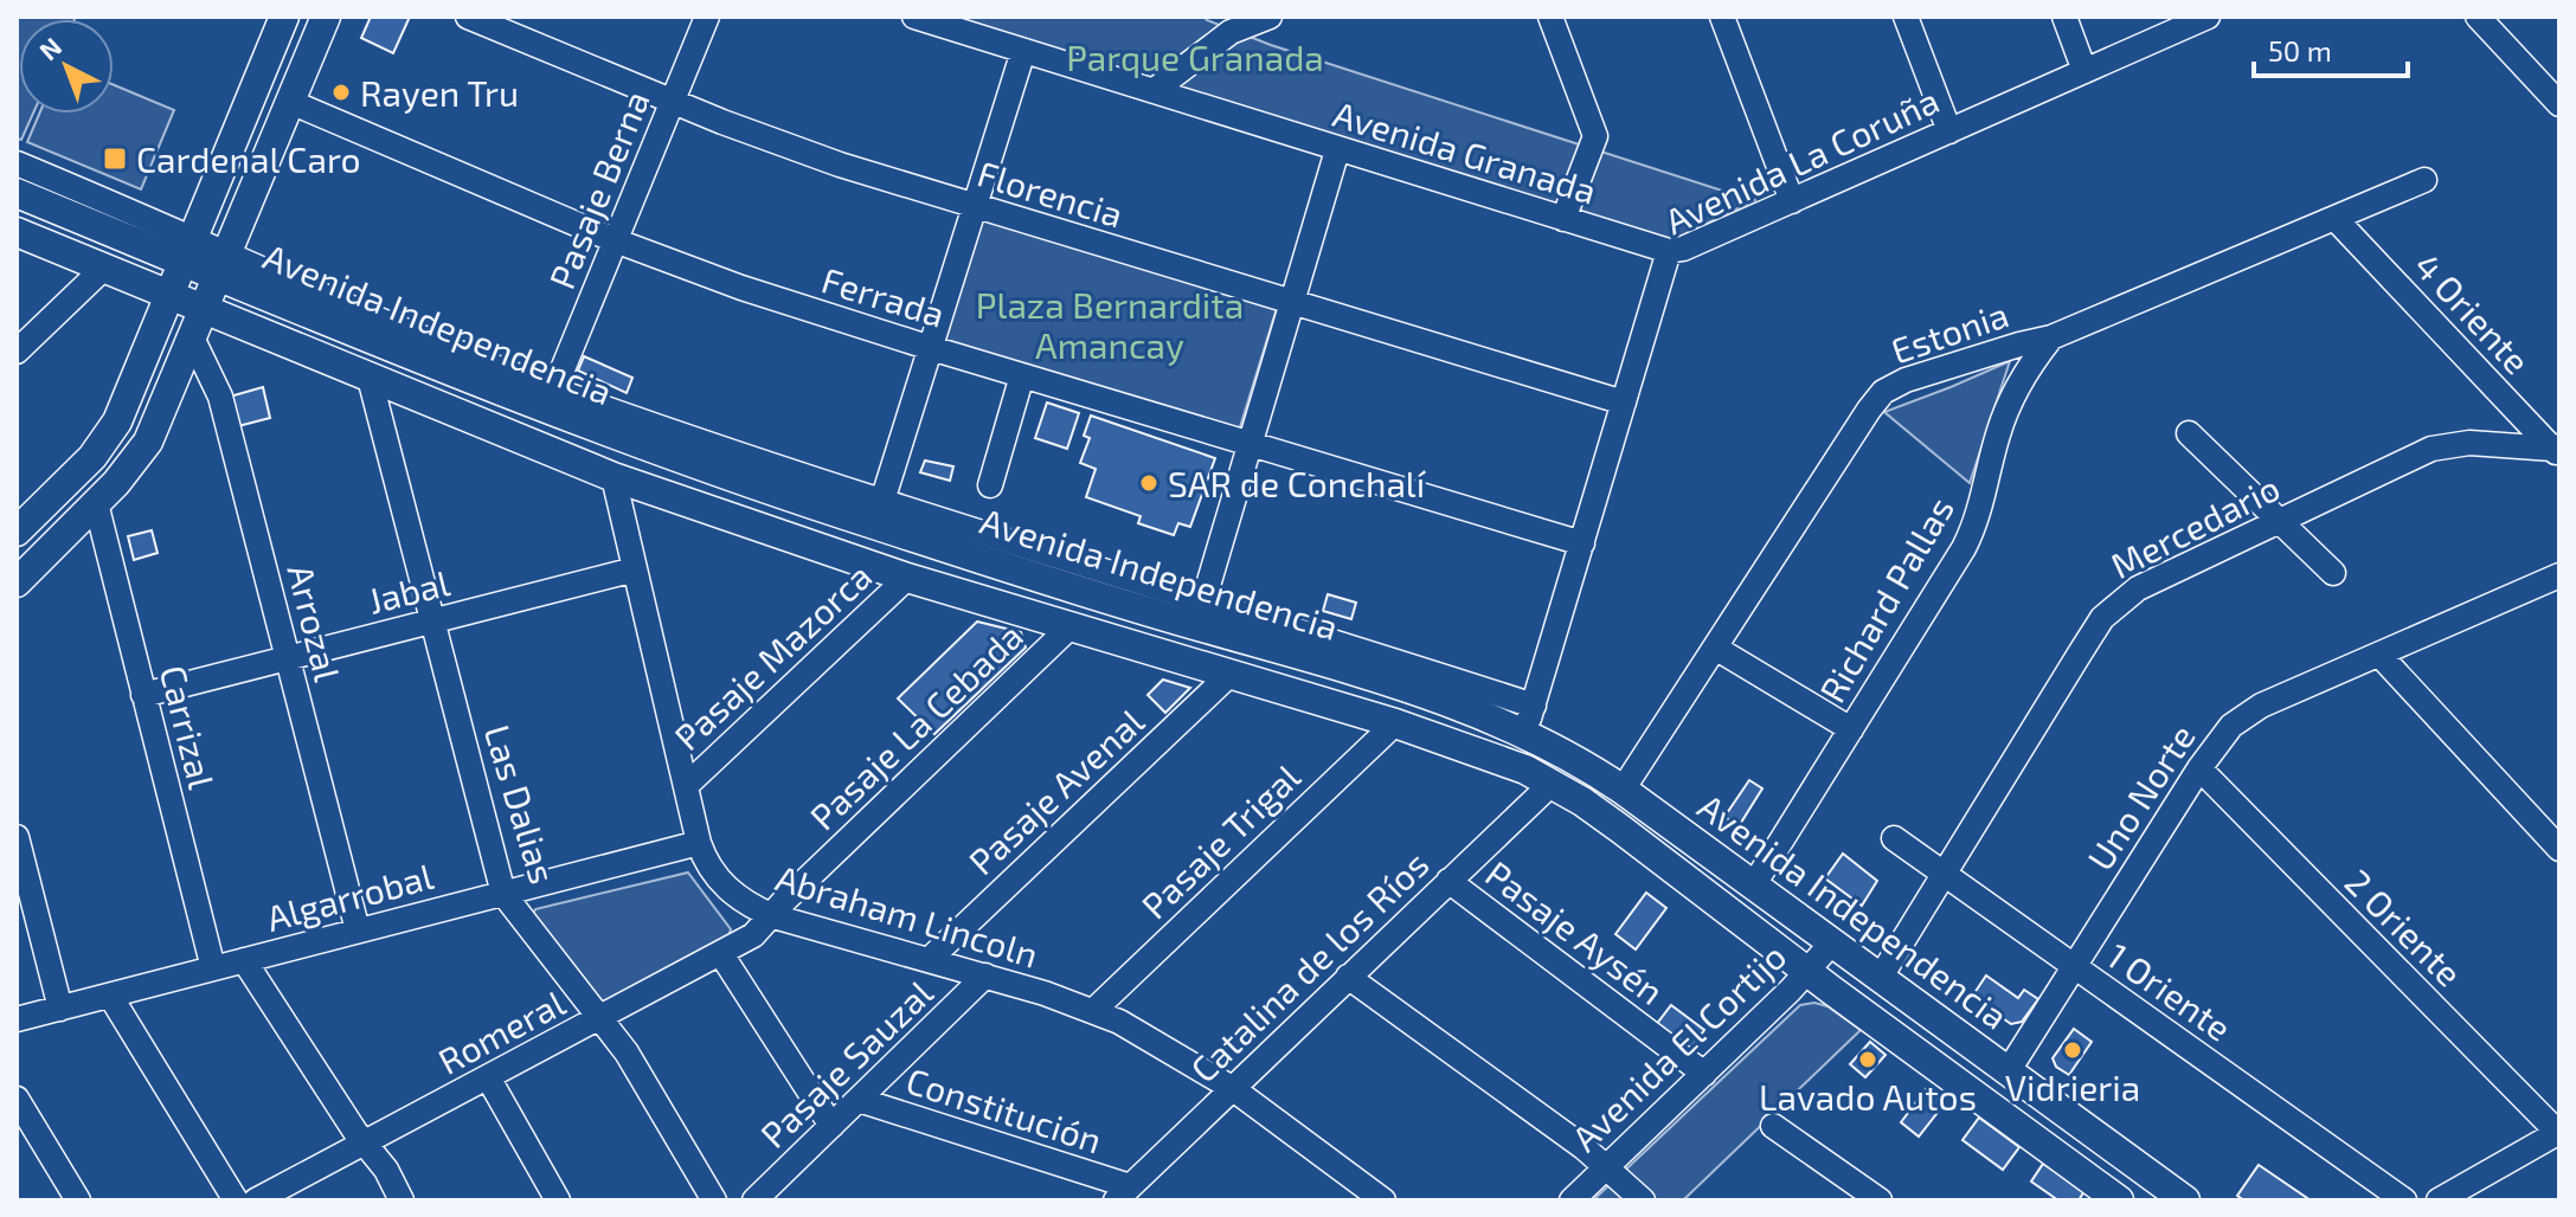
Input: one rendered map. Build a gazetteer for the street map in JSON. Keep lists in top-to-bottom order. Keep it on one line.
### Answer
{"streets":{"main road":["Avenida Independencia"],"street":["Avenida Granada","Avenida La Coruña","Pasaje Berna","Florencia","Ferrada","4 Oriente","Estonia","Mercedario","Jabal","Richard Pallas","Arrozal","Pasaje Mazorca","Pasaje La Cebada","Carrizal","Pasaje Avenal","Uno Norte","Las Dalias","Pasaje Trigal","Algarrobal","Abraham Lincoln","2 Oriente","Pasaje Aysén","Catalina de los Ríos","1 Oriente","Romeral","Avenida El Cortijo","Pasaje Sauzal","Constitución"]},"crossings":[["Avenida Granada","Avenida La Coruña"],["Avenida La Coruña","Florencia"],["Avenida La Coruña","Ferrada"],["Avenida La Coruña","Avenida Independencia"],["Pasaje Berna","Florencia"],["Pasaje Berna","Ferrada"],["Pasaje Berna","Avenida Independencia"],["4 Oriente","Estonia"],["4 Oriente","Mercedario"],["Avenida Independencia","Estonia"],["Avenida Independencia","Mercedario"],["Avenida Independencia","Richard Pallas"],["Avenida Independencia","Pasaje Mazorca"],["Avenida Independencia","Pasaje La Cebada"],["Avenida Independencia","Pasaje Avenal"],["Avenida Independencia","Uno Norte"],["Avenida Independencia","Las Dalias"],["Avenida Independencia","Pasaje Trigal"],["Avenida Independencia","Abraham Lincoln"],["Avenida Independencia","Catalina de los Ríos"],["Avenida Independencia","Avenida El Cortijo"],["Estonia","Richard Pallas"],["Mercedario","1 Oriente"],["Jabal","Arrozal"],["Jabal","Carrizal"],["Jabal","Las Dalias"],["Jabal","Abraham Lincoln"],["Arrozal","Algarrobal"],["Pasaje Mazorca","Abraham Lincoln"],["Pasaje La Cebada","Abraham Lincoln"],["Pasaje La Cebada","Romeral"],["Carrizal","Algarrobal"],["Pasaje Avenal","Abraham Lincoln"],["Uno Norte","2 Oriente"],["Uno Norte","1 Oriente"],["Las Dalias","Algarrobal"],["Las Dalias","Romeral"],["Pasaje Trigal","Abraham Lincoln"],["Algarrobal","Abraham Lincoln"],["Abraham Lincoln","Catalina de los Ríos"],["Abraham Lincoln","Romeral"],["Abraham Lincoln","Pasaje Sauzal"],["Pasaje Aysén","Catalina de los Ríos"],["Pasaje Aysén","Avenida El Cortijo"],["Catalina de los Ríos","Constitución"],["Pasaje Sauzal","Constitución"]],"parks":["Parque Granada","Plaza Bernardita Amancay"],"places":{"other":["Rayen Tru","SAR de Conchalí","Vidrieria","Lavado Autos"],"transit":["Cardenal Caro"]},"scale_bar":"50 m","north":"top left"}
